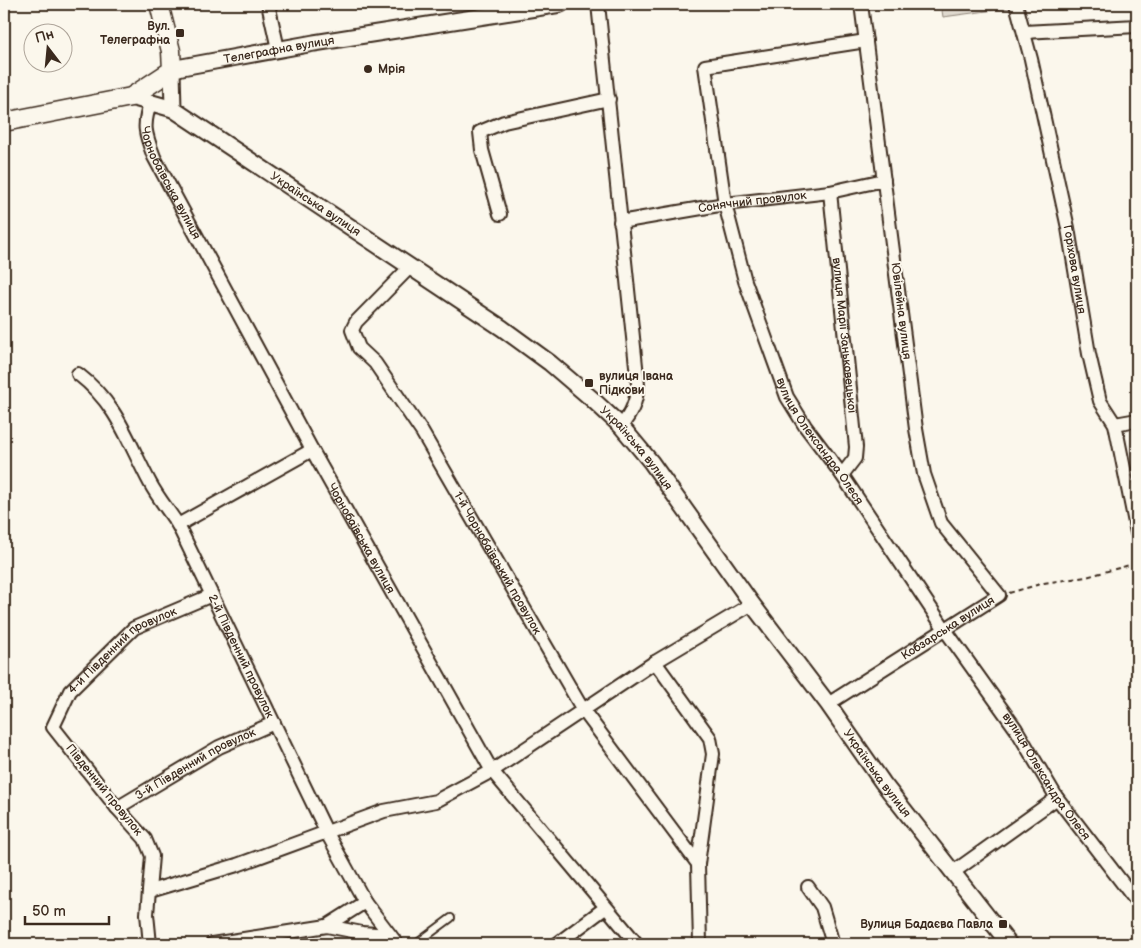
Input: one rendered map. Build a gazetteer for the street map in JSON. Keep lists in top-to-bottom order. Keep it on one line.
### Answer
{"streets":{"main road":["Телеграфна вулиця"],"street":["Чорнобаївська вулиця","Сонячний провулок","Українська вулиця","Горіхова вулиця","Ювілейна вулиця","вулиця Марії Заньковецької","вулиця Олександра Олеся","1-й Чорнобаївський провулок","Кобзарська вулиця","4-й Південний провулок","2-й Південний провулок","3-й Південний провулок","Південний провулок"]},"crossings":[["Телеграфна вулиця","Українська вулиця"],["Чорнобаївська вулиця","Українська вулиця"],["Сонячний провулок","Ювілейна вулиця"],["Сонячний провулок","вулиця Марії Заньковецької"],["Сонячний провулок","вулиця Олександра Олеся"],["Українська вулиця","1-й Чорнобаївський провулок"],["Українська вулиця","Кобзарська вулиця"],["Ювілейна вулиця","вулиця Олександра Олеся"],["Ювілейна вулиця","Кобзарська вулиця"],["вулиця Марії Заньковецької","вулиця Олександра Олеся"],["вулиця Олександра Олеся","Кобзарська вулиця"],["4-й Південний провулок","2-й Південний провулок"],["4-й Південний провулок","Південний провулок"],["2-й Південний провулок","3-й Південний провулок"],["3-й Південний провулок","Південний провулок"]],"places":{"transit":["Вул. Телеграфна","вулиця Івана Підкови","Вулиця Бадаєва Павла"],"other":["Мрія"]},"scale_bar":"50 m","north":"top"}
